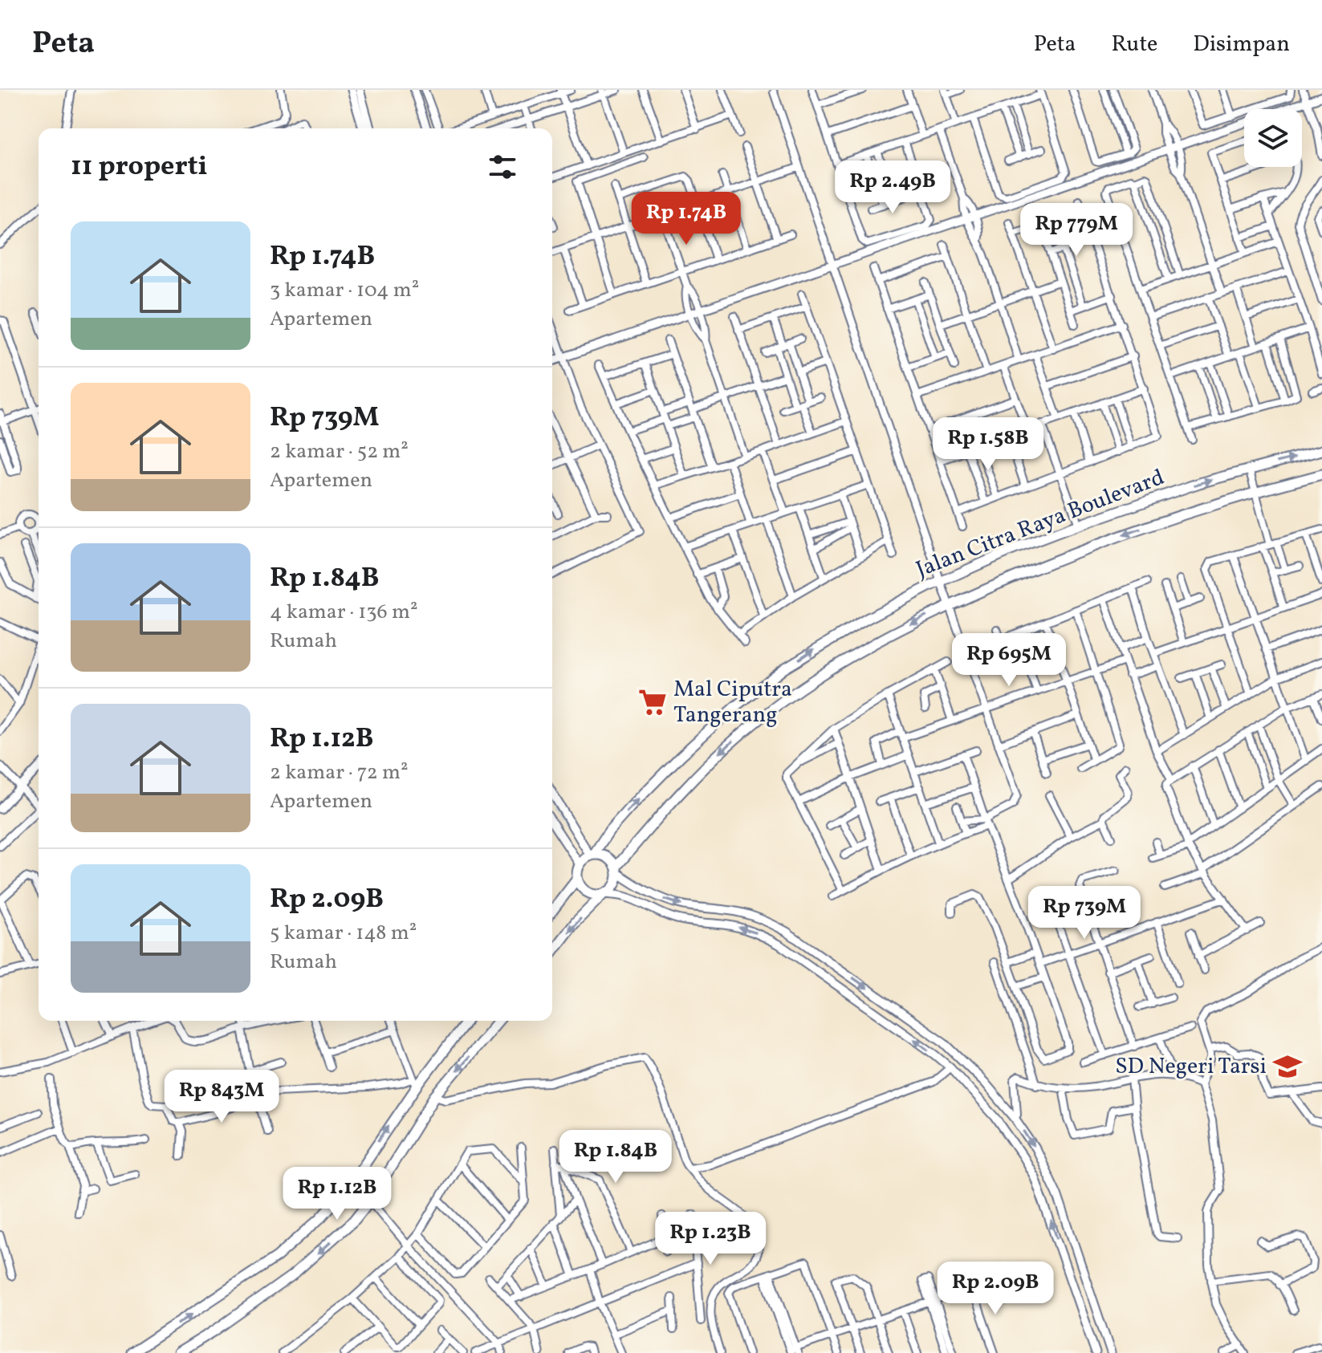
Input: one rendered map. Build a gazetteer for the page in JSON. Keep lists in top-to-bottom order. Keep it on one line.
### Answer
{"streets":{"main road":["Jalan Citra Raya Boulevard"]},"places":{"supermarket":["Mal Ciputra Tangerang"],"school or university":["SD Negeri Tarsi"]},"page":{"header":"Peta","nav":["Peta","Rute","Disimpan"],"heading":"11 properti","price":["Rp 2.49B","Rp 1.74B","Rp 779M","Rp 1.58B","Rp 695M","Rp 739M","Rp 843M","Rp 1.84B","Rp 1.12B","Rp 1.23B","Rp 2.09B"],"list":[{"name":"Rp 1.74B","note":"3 kamar · 104 m² · Apartemen"},{"name":"Rp 739M","note":"2 kamar · 52 m² · Apartemen"},{"name":"Rp 1.84B","note":"4 kamar · 136 m² · Rumah"},{"name":"Rp 1.12B","note":"2 kamar · 72 m² · Apartemen"},{"name":"Rp 2.09B","note":"5 kamar · 148 m² · Rumah"}]}}
